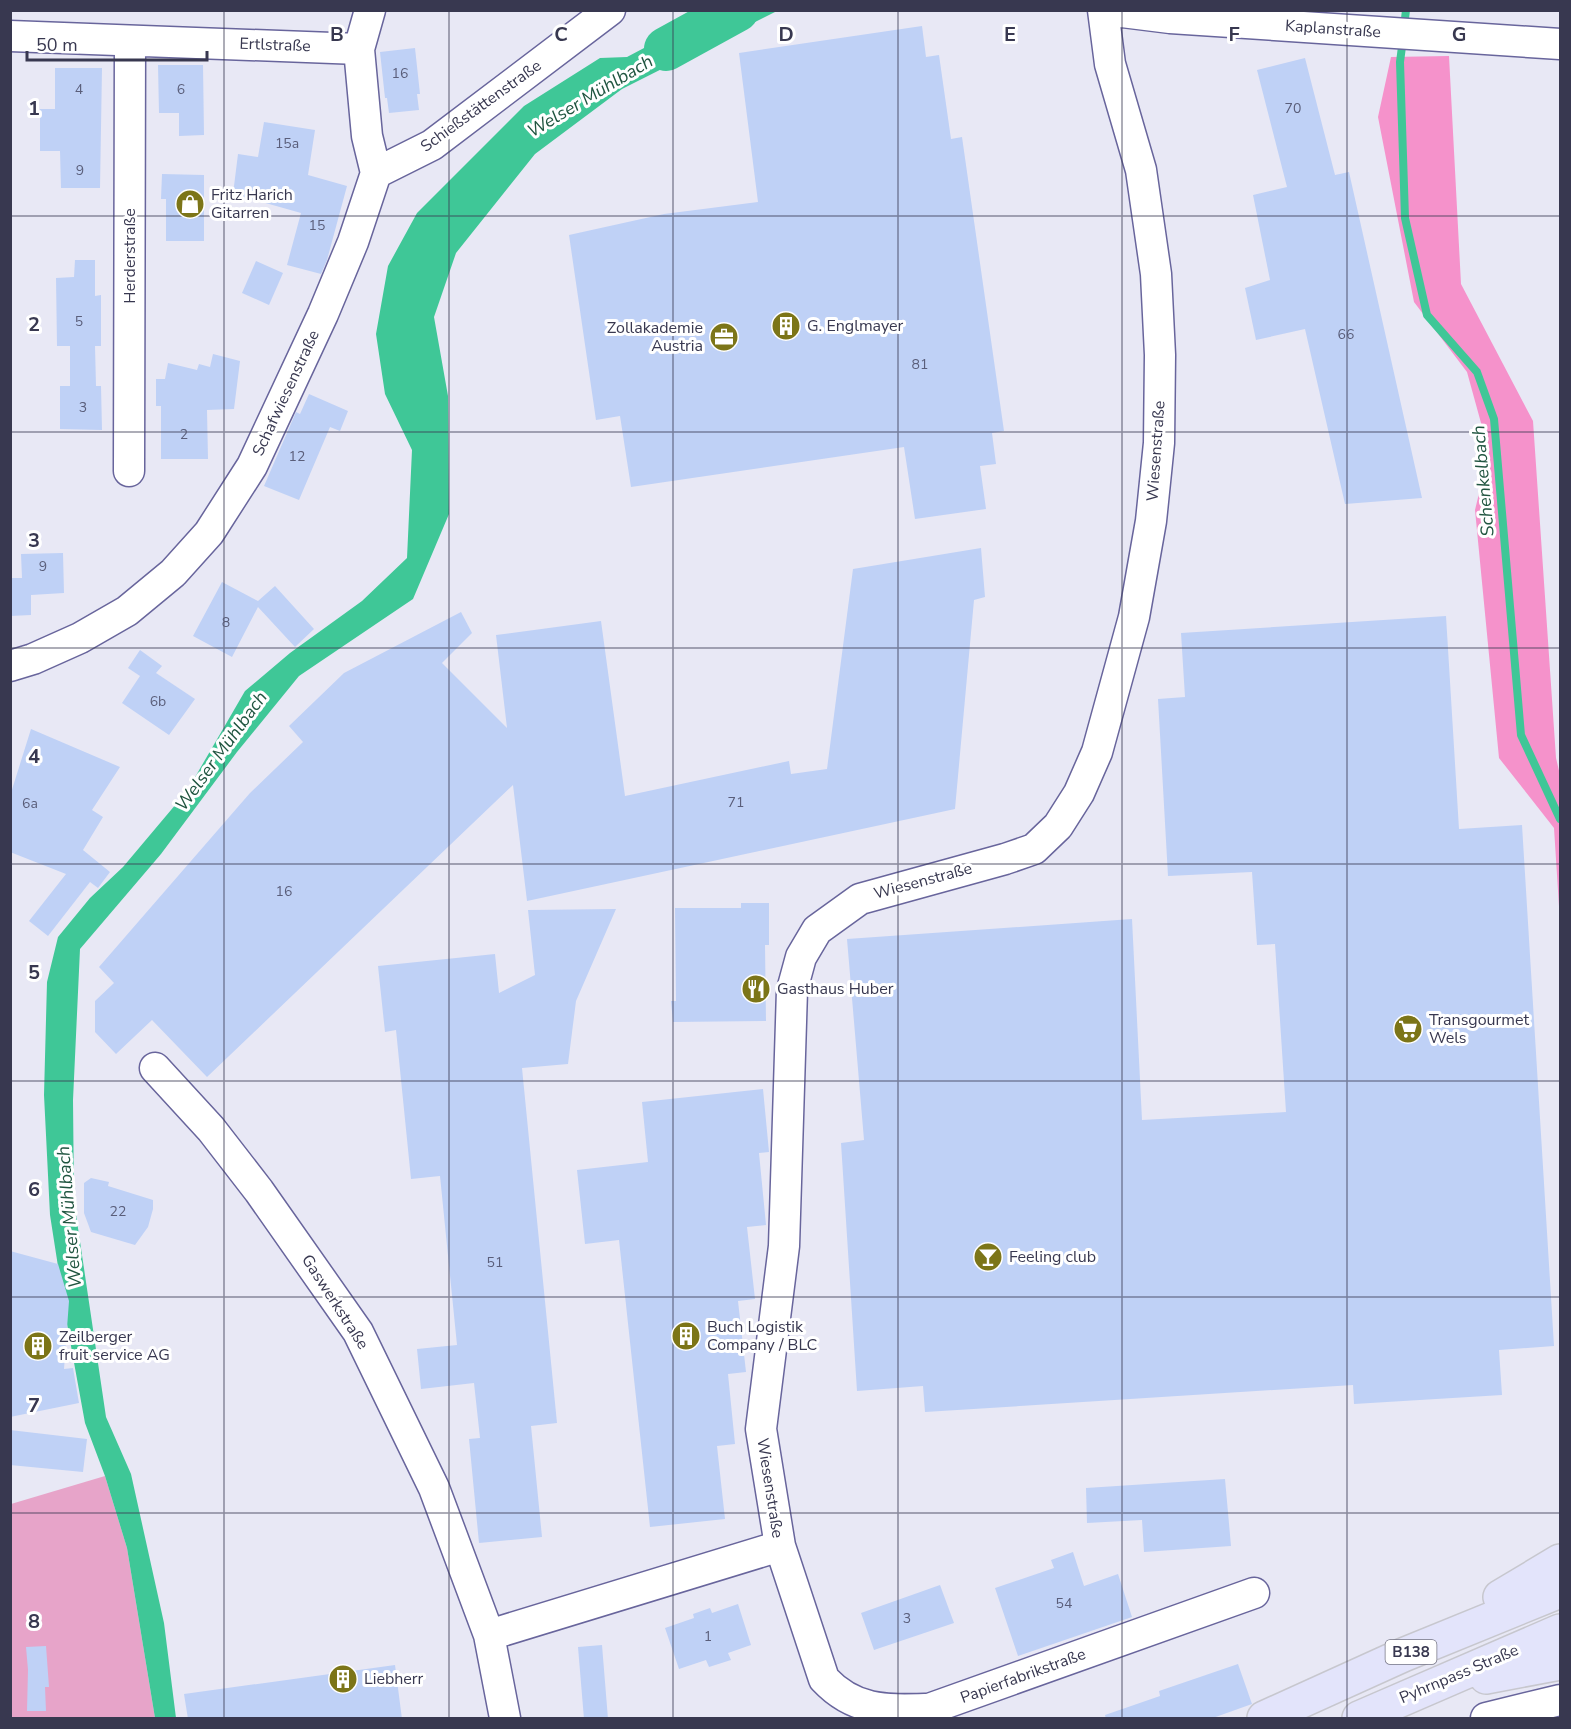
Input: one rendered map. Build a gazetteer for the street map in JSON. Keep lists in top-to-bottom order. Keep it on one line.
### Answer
{"streets":{"main road":["B138","Pyhrnpass Straße"],"street":["Kaplanstraße","Ertlstraße","Schießstättenstraße","Herderstraße","Schafwiesenstraße","Wiesenstraße","Gaswerkstraße","Papierfabrikstraße"]},"crossings":[["Kaplanstraße","Wiesenstraße"],["Ertlstraße","Herderstraße"],["Schießstättenstraße","Schafwiesenstraße"],["Wiesenstraße","Gaswerkstraße"],["Wiesenstraße","Papierfabrikstraße"]],"water":["Welser Mühlbach","Schenkelbach"],"places":{"shop":["Fritz Harich Gitarren"],"building":["G. Englmayer","Buch Logistik Company / BLC","Zeilberger fruit service AG","Liebherr"],"office":["Zollakademie Austria"],"restaurant":["Gasthaus Huber"],"supermarket":["Transgourmet Wels"],"bar":["Feeling club"]},"house_numbers":["16","4","6","70","15a","9","15","5","66","81","3","2","12","9","8","6b","71","6a","16","22","51","54","3","1"],"scale_bar":"50 m","grid":{"columns":["B","C","D","E","F","G"],"rows":["1","2","3","4","5","6","7","8"]}}
